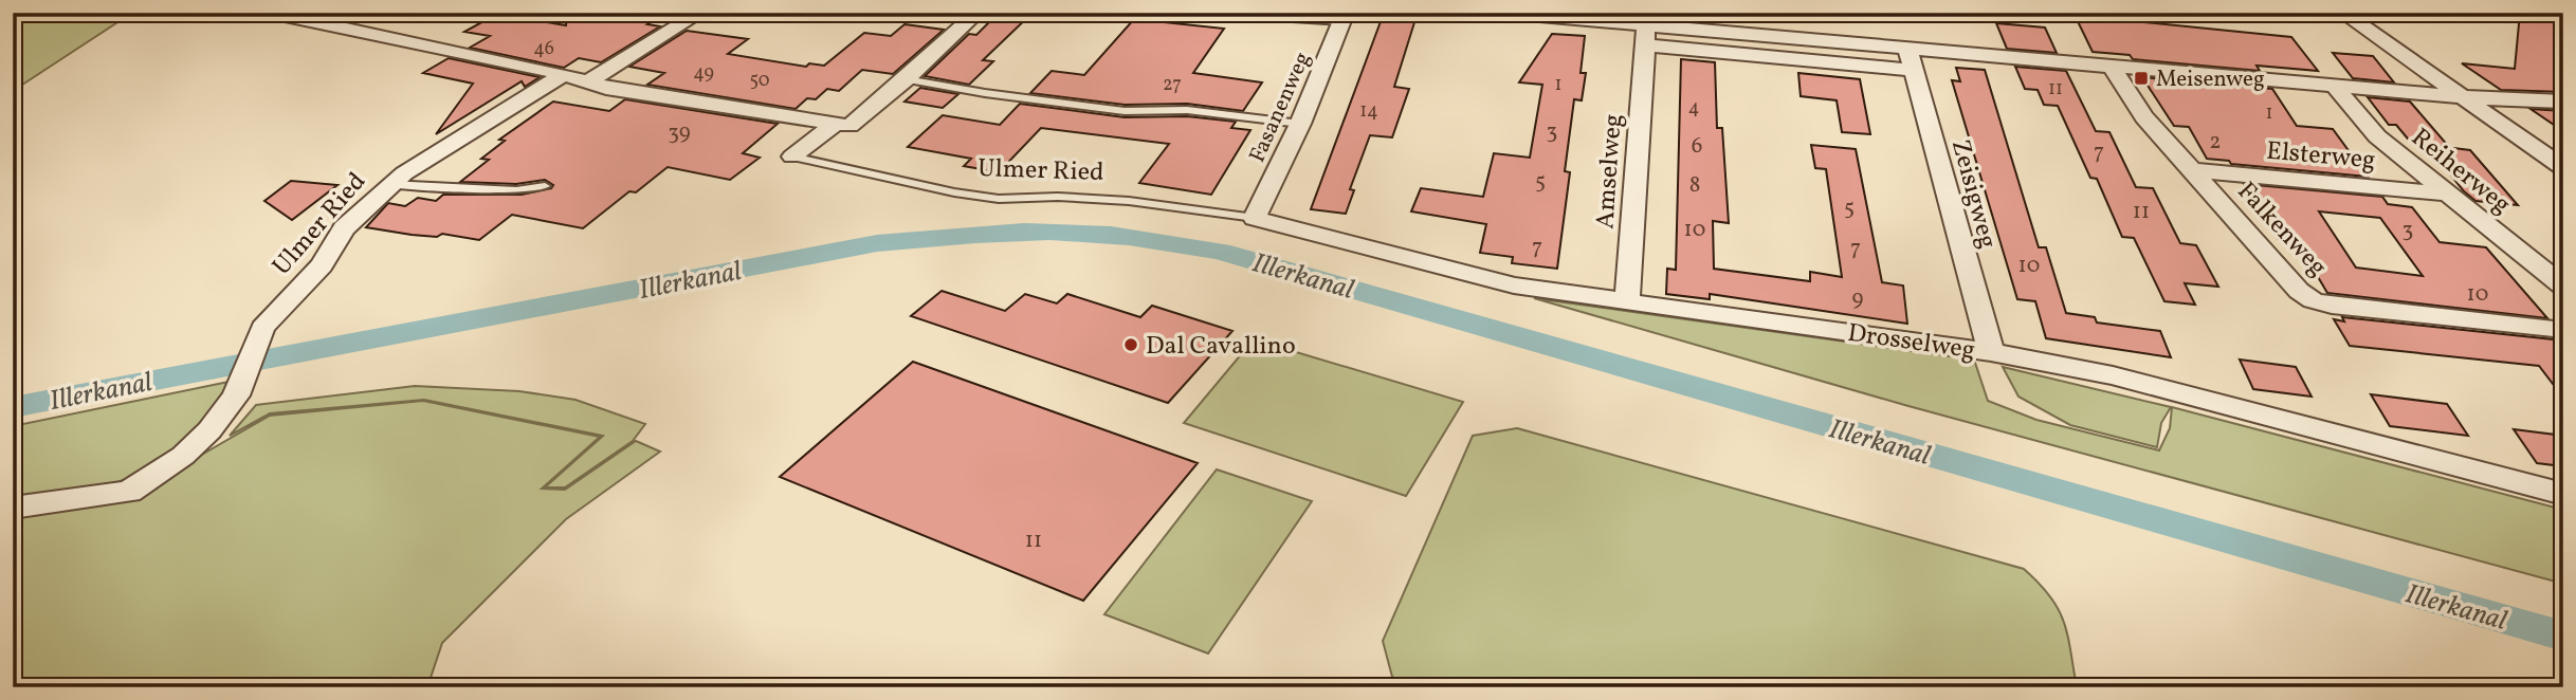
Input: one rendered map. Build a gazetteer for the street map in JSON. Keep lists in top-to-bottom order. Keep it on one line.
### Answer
{"streets":{"street":["Fasanenweg","Elsterweg","Ulmer Ried","Reiherweg","Amselweg","Zeisigweg","Falkenweg","Drosselweg"]},"crossings":[["Fasanenweg","Ulmer Ried"],["Fasanenweg","Drosselweg"],["Elsterweg","Reiherweg"],["Elsterweg","Falkenweg"],["Ulmer Ried","Drosselweg"],["Amselweg","Drosselweg"],["Zeisigweg","Drosselweg"]],"water":["Illerkanal"],"places":{"transit":["Meisenweg"],"other":["Dal Cavallino"]},"house_numbers":["46","49","50","27","1","11","4","14","1","3","39","2","6","7","5","8","5","11","10","3","7","7","10","10","9","11"]}
